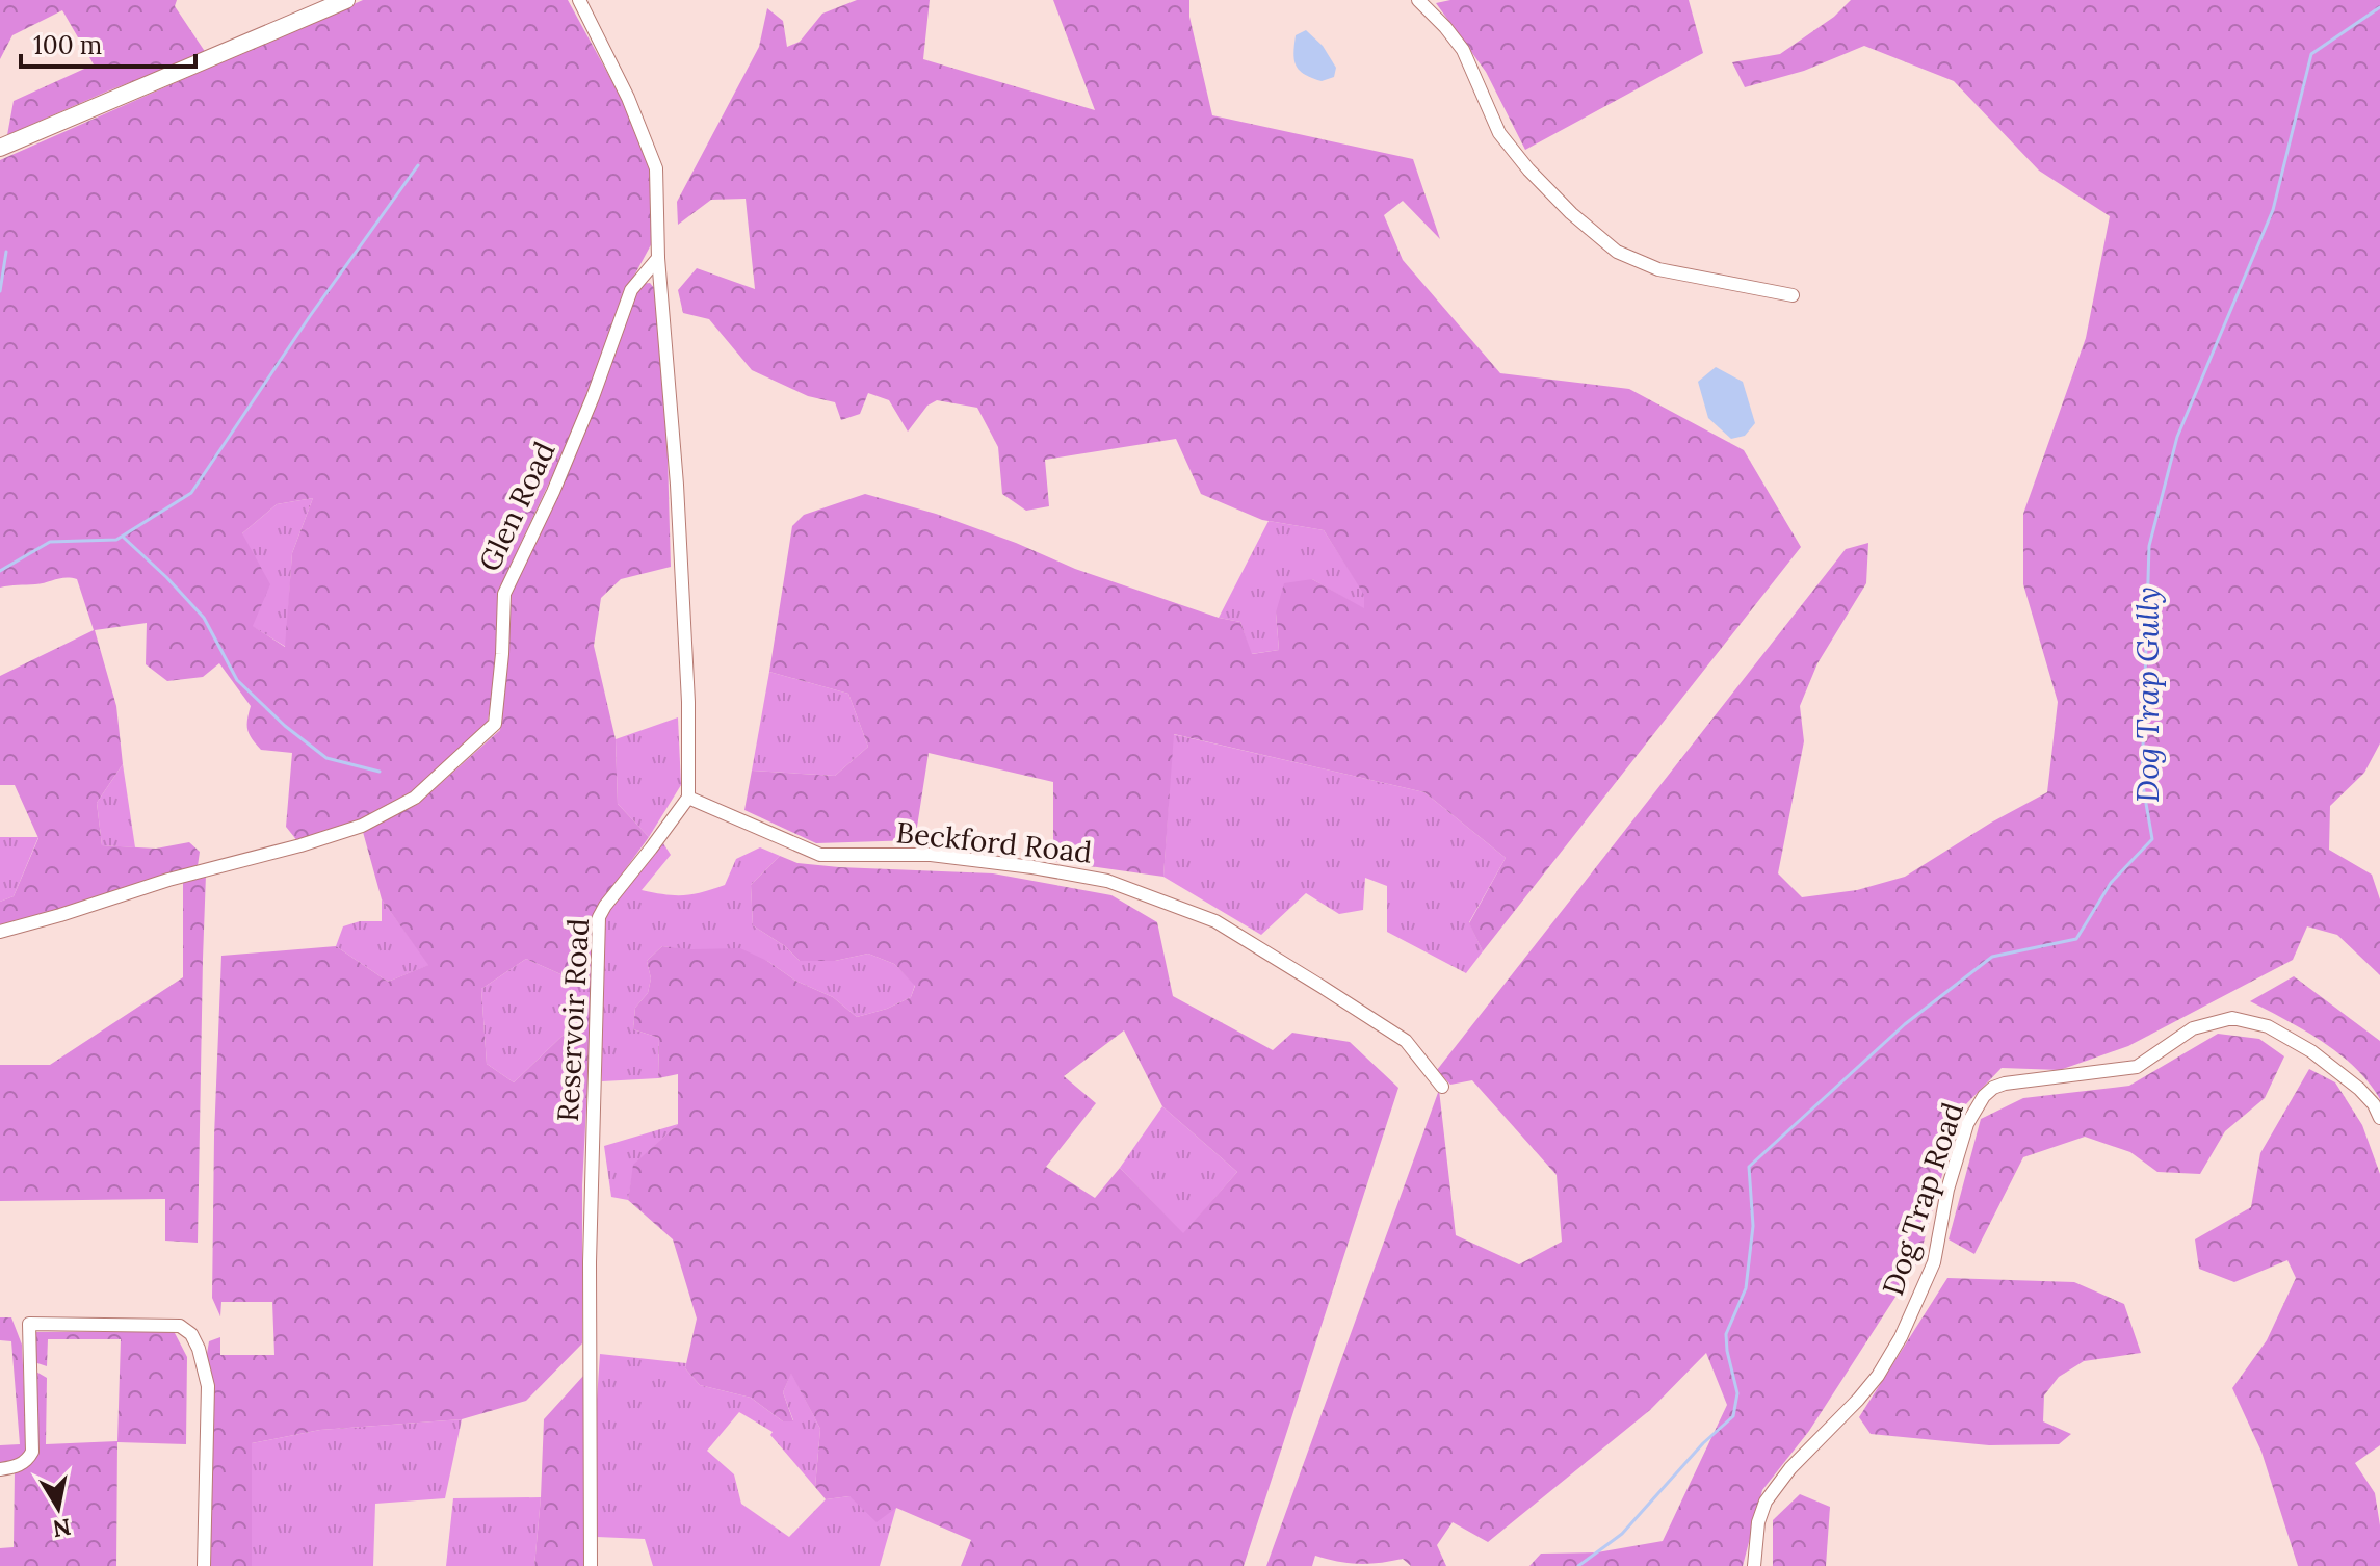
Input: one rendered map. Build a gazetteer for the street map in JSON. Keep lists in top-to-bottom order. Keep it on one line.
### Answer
{"streets":{"street":["Glen Road","Beckford Road","Reservoir Road","Dog Trap Road"]},"crossings":[["Beckford Road","Reservoir Road"]],"water":["Dog Trap Gully"],"scale_bar":"100 m","north":"bottom"}
